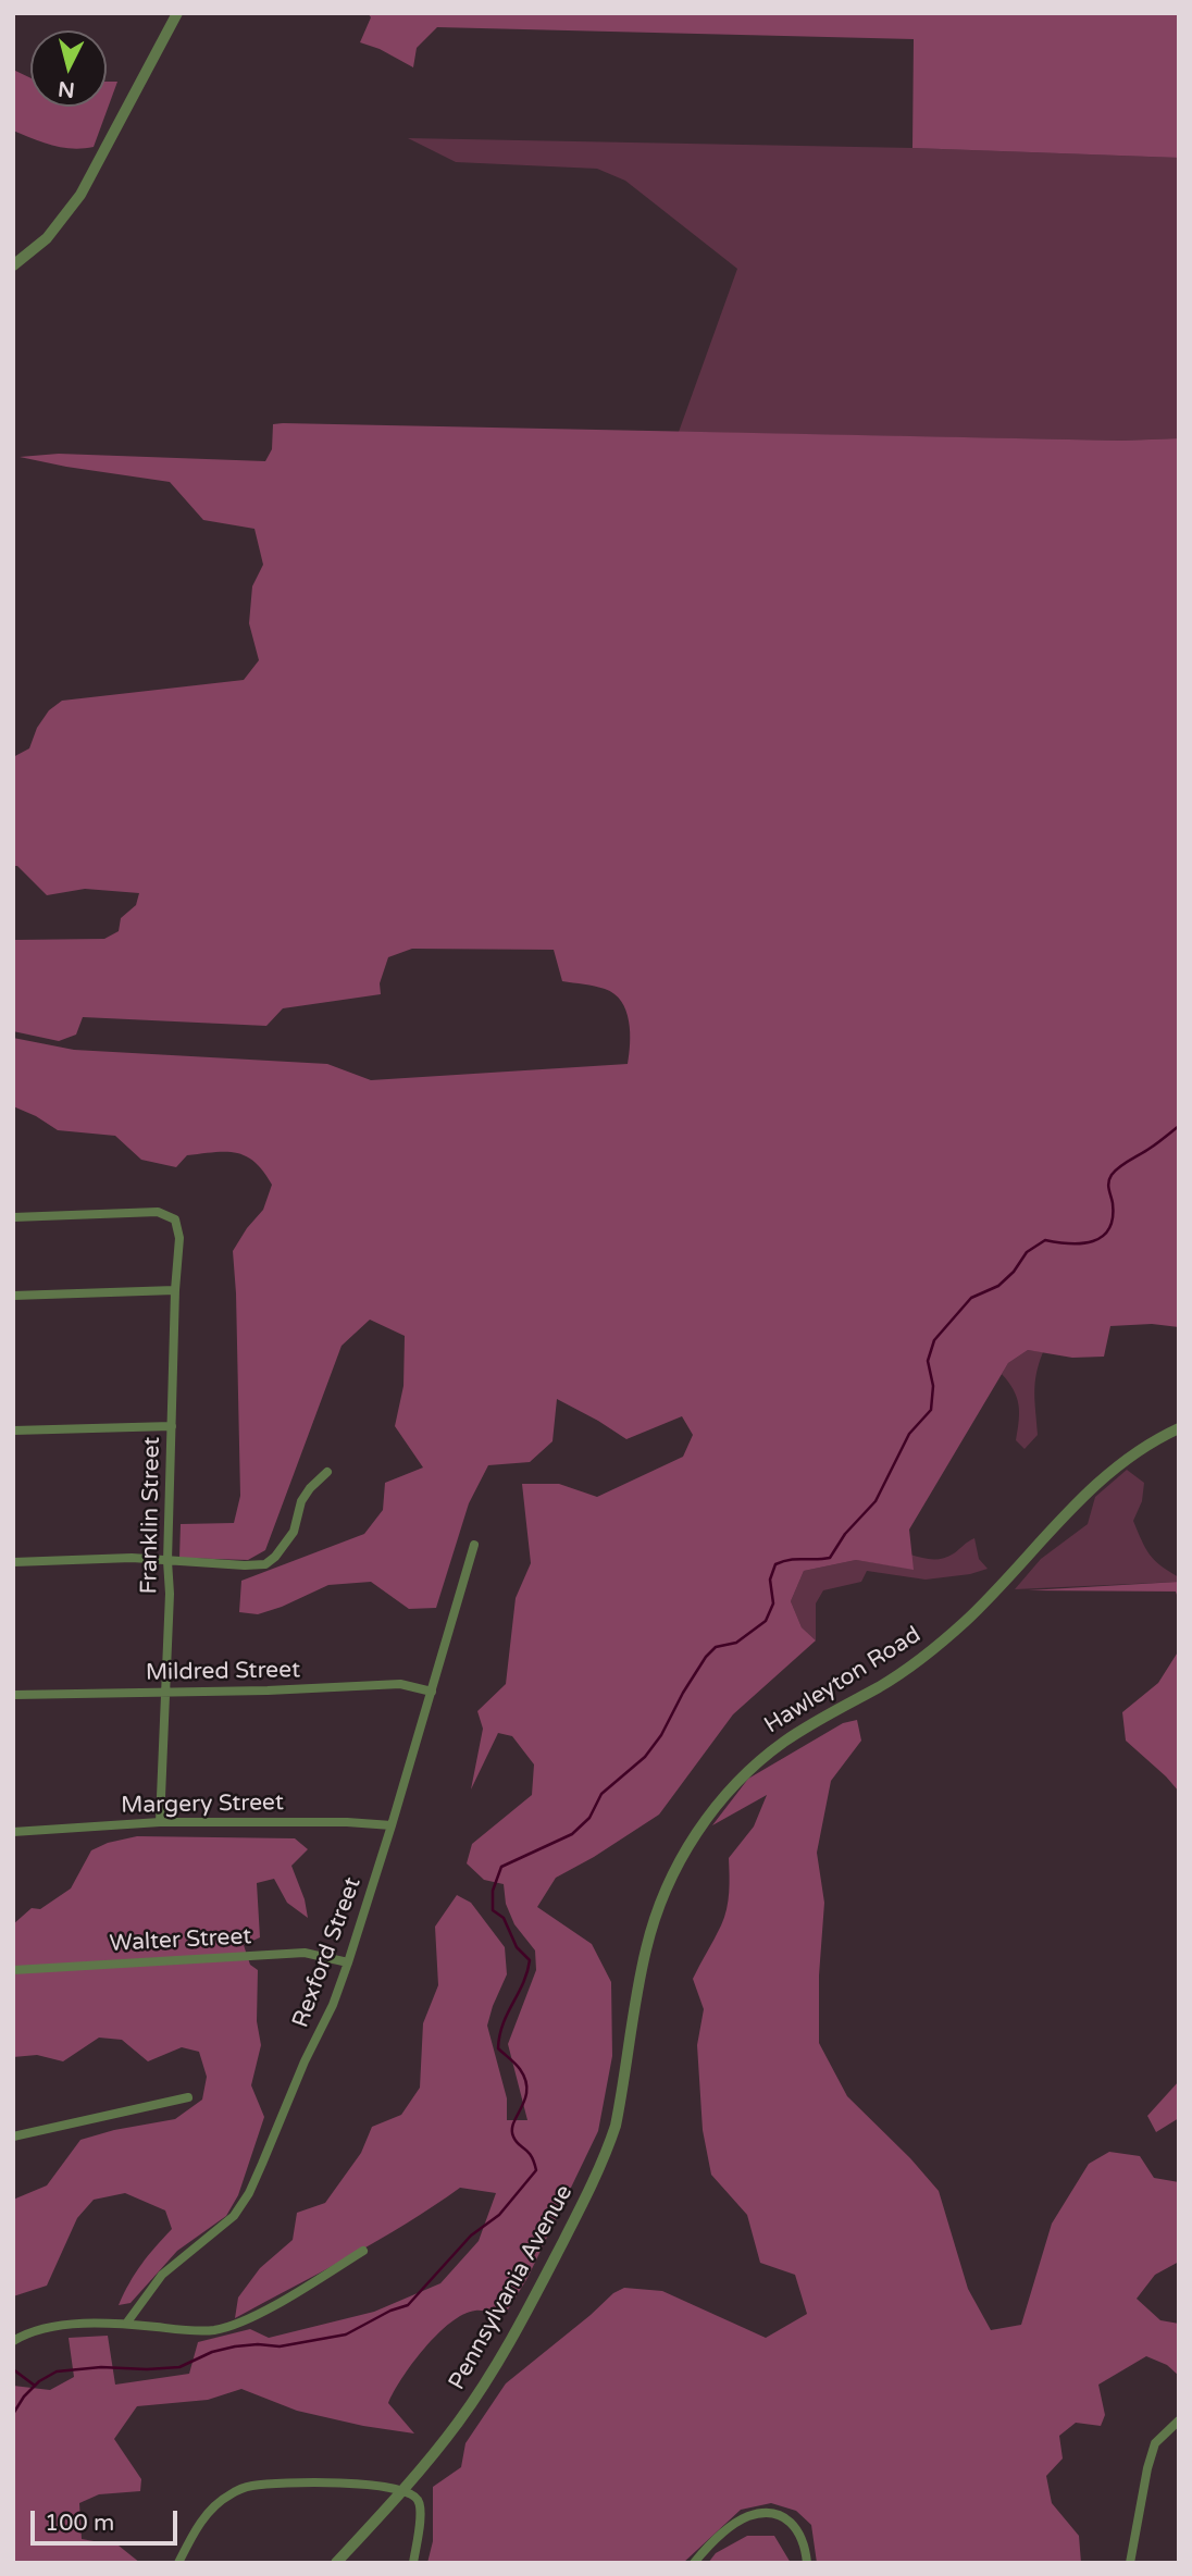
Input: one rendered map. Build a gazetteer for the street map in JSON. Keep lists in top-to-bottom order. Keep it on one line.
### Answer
{"streets":{"street":["Franklin Street","Mildred Street","Hawleyton Road","Margery Street","Walter Street","Rexford Street","Pennsylvania Avenue"]},"crossings":[["Franklin Street","Mildred Street"],["Franklin Street","Margery Street"],["Mildred Street","Rexford Street"],["Hawleyton Road","Pennsylvania Avenue"],["Margery Street","Rexford Street"],["Walter Street","Rexford Street"]],"scale_bar":"100 m","north":"bottom"}
